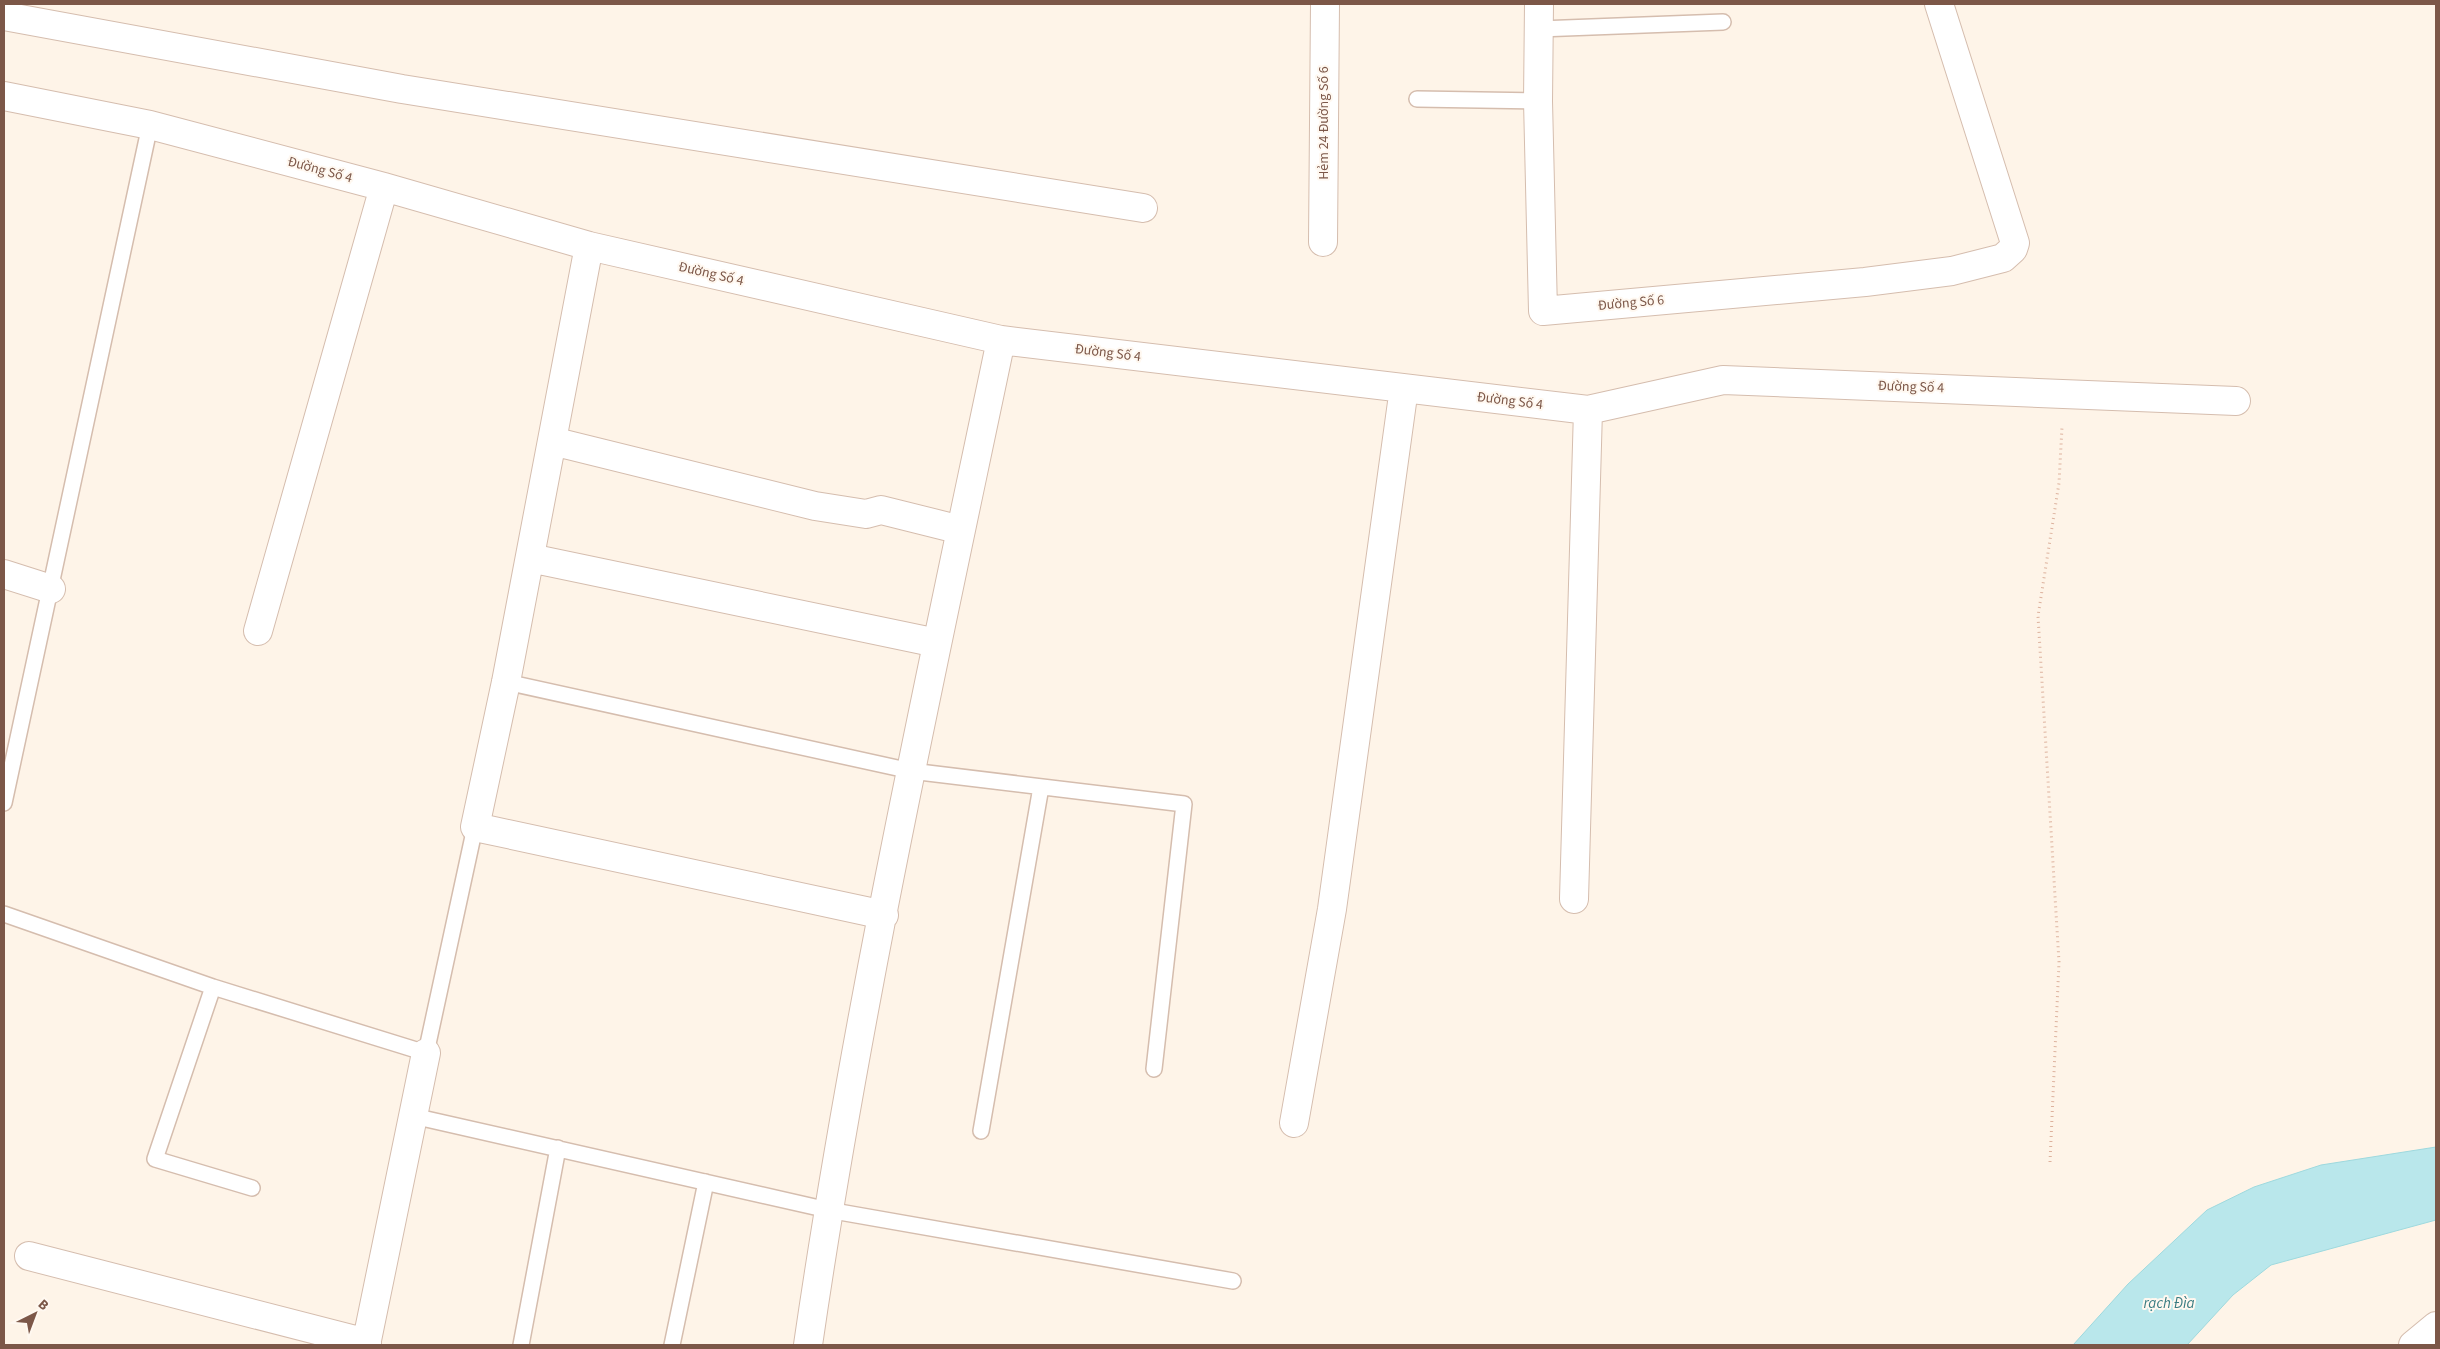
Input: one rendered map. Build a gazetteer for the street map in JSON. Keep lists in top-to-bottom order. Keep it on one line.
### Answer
{"streets":{"street":["Hẻm 24 Đường Số 6","Đường Số 4","Đường Số 6"]},"water":["rạch Đìa"],"north":"top right"}
